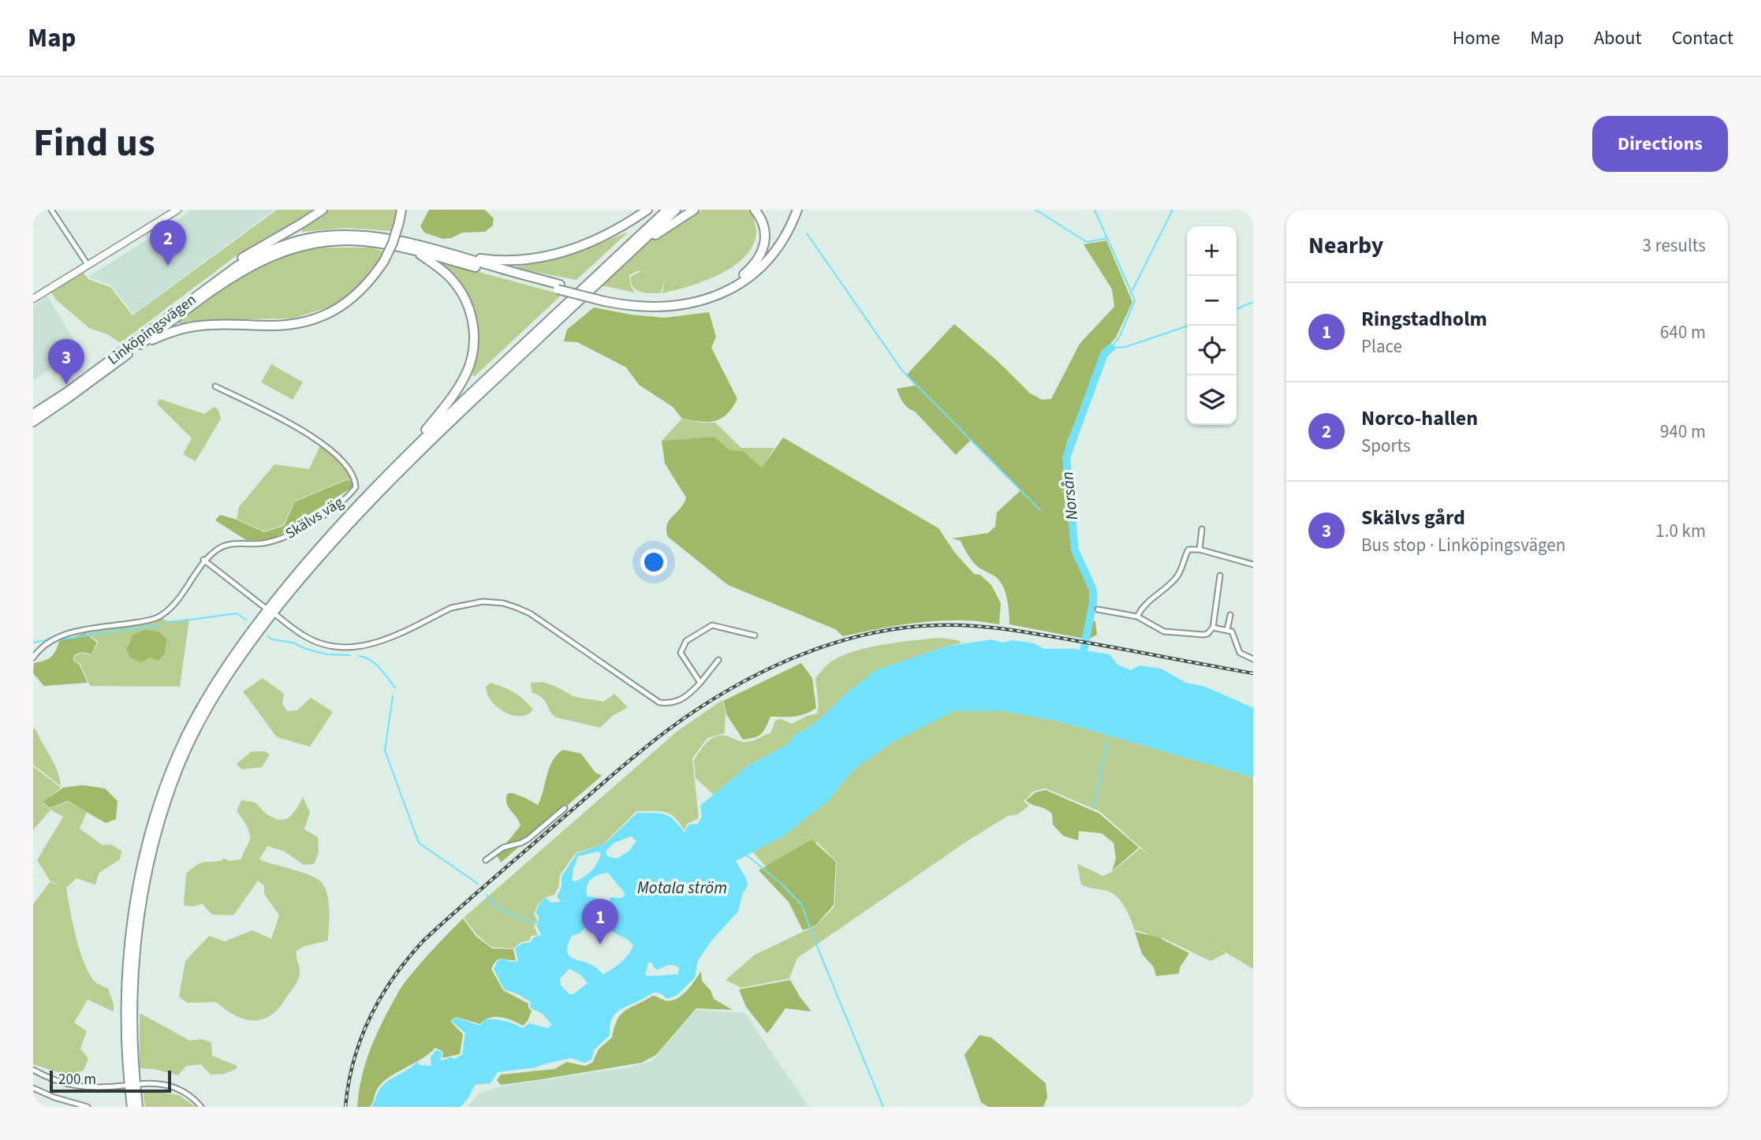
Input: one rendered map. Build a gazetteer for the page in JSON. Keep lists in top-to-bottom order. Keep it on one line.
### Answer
{"streets":{"highway":["Linköpingsvägen"],"street":["Skälvs väg"]},"water":["Norsån","Motala ström"],"scale_bar":"200 m","page":{"header":"Map","nav":["Home","Map","About","Contact"],"title":"Find us","buttons":"Directions","heading":["Nearby","3 results"],"pins":["2","3","1"],"map_buttons":["+","−"],"list":[{"mark":"1","name":"Ringstadholm","note":"Place","value":"640 m"},{"mark":"2","name":"Norco-hallen","note":"Sports","value":"940 m"},{"mark":"3","name":"Skälvs gård","note":"Bus stop · Linköpingsvägen","value":"1.0 km"}],"scale":"200 m"}}
